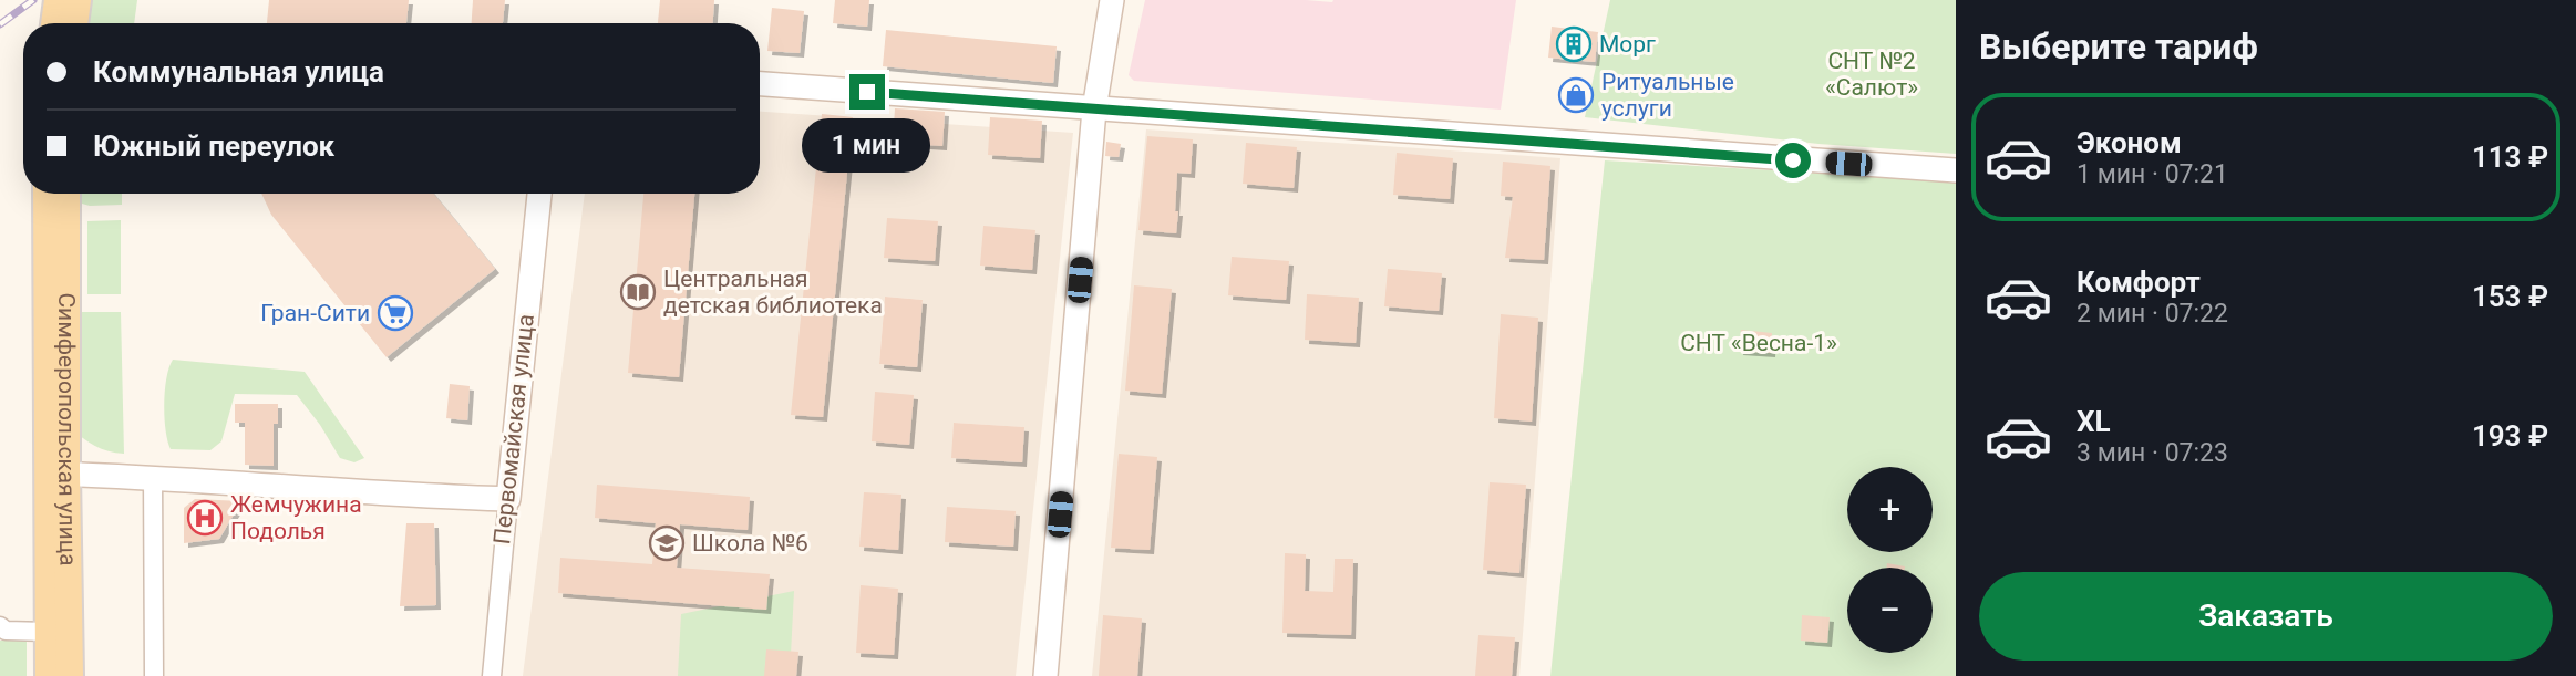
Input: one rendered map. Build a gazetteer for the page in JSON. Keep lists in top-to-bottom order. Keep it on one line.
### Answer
{"streets":{"main road":["Симферопольская улица"],"street":["Первомайская улица"]},"parks":["СНТ №2 «Салют»","СНТ «Весна-1»"],"places":{"building":["Морг"],"shop":["Ритуальные услуги"],"library":["Центральная детская библиотека"],"supermarket":["Гран-Сити"],"hospital":["Жемчужина Подолья"],"school or university":["Школа №6"]},"page":{"heading":"Выберите тариф","banner":["Коммунальная улица","Южный переулок"],"list":[{"name":"Эконом","note":"1 мин · 07:21","value":"113 ₽"},{"name":"Комфорт","note":"2 мин · 07:22","value":"153 ₽"},{"name":"XL","note":"3 мин · 07:23","value":"193 ₽"}],"bubble":"1 мин","map_buttons":["+","−"],"buttons":"Заказать"}}
